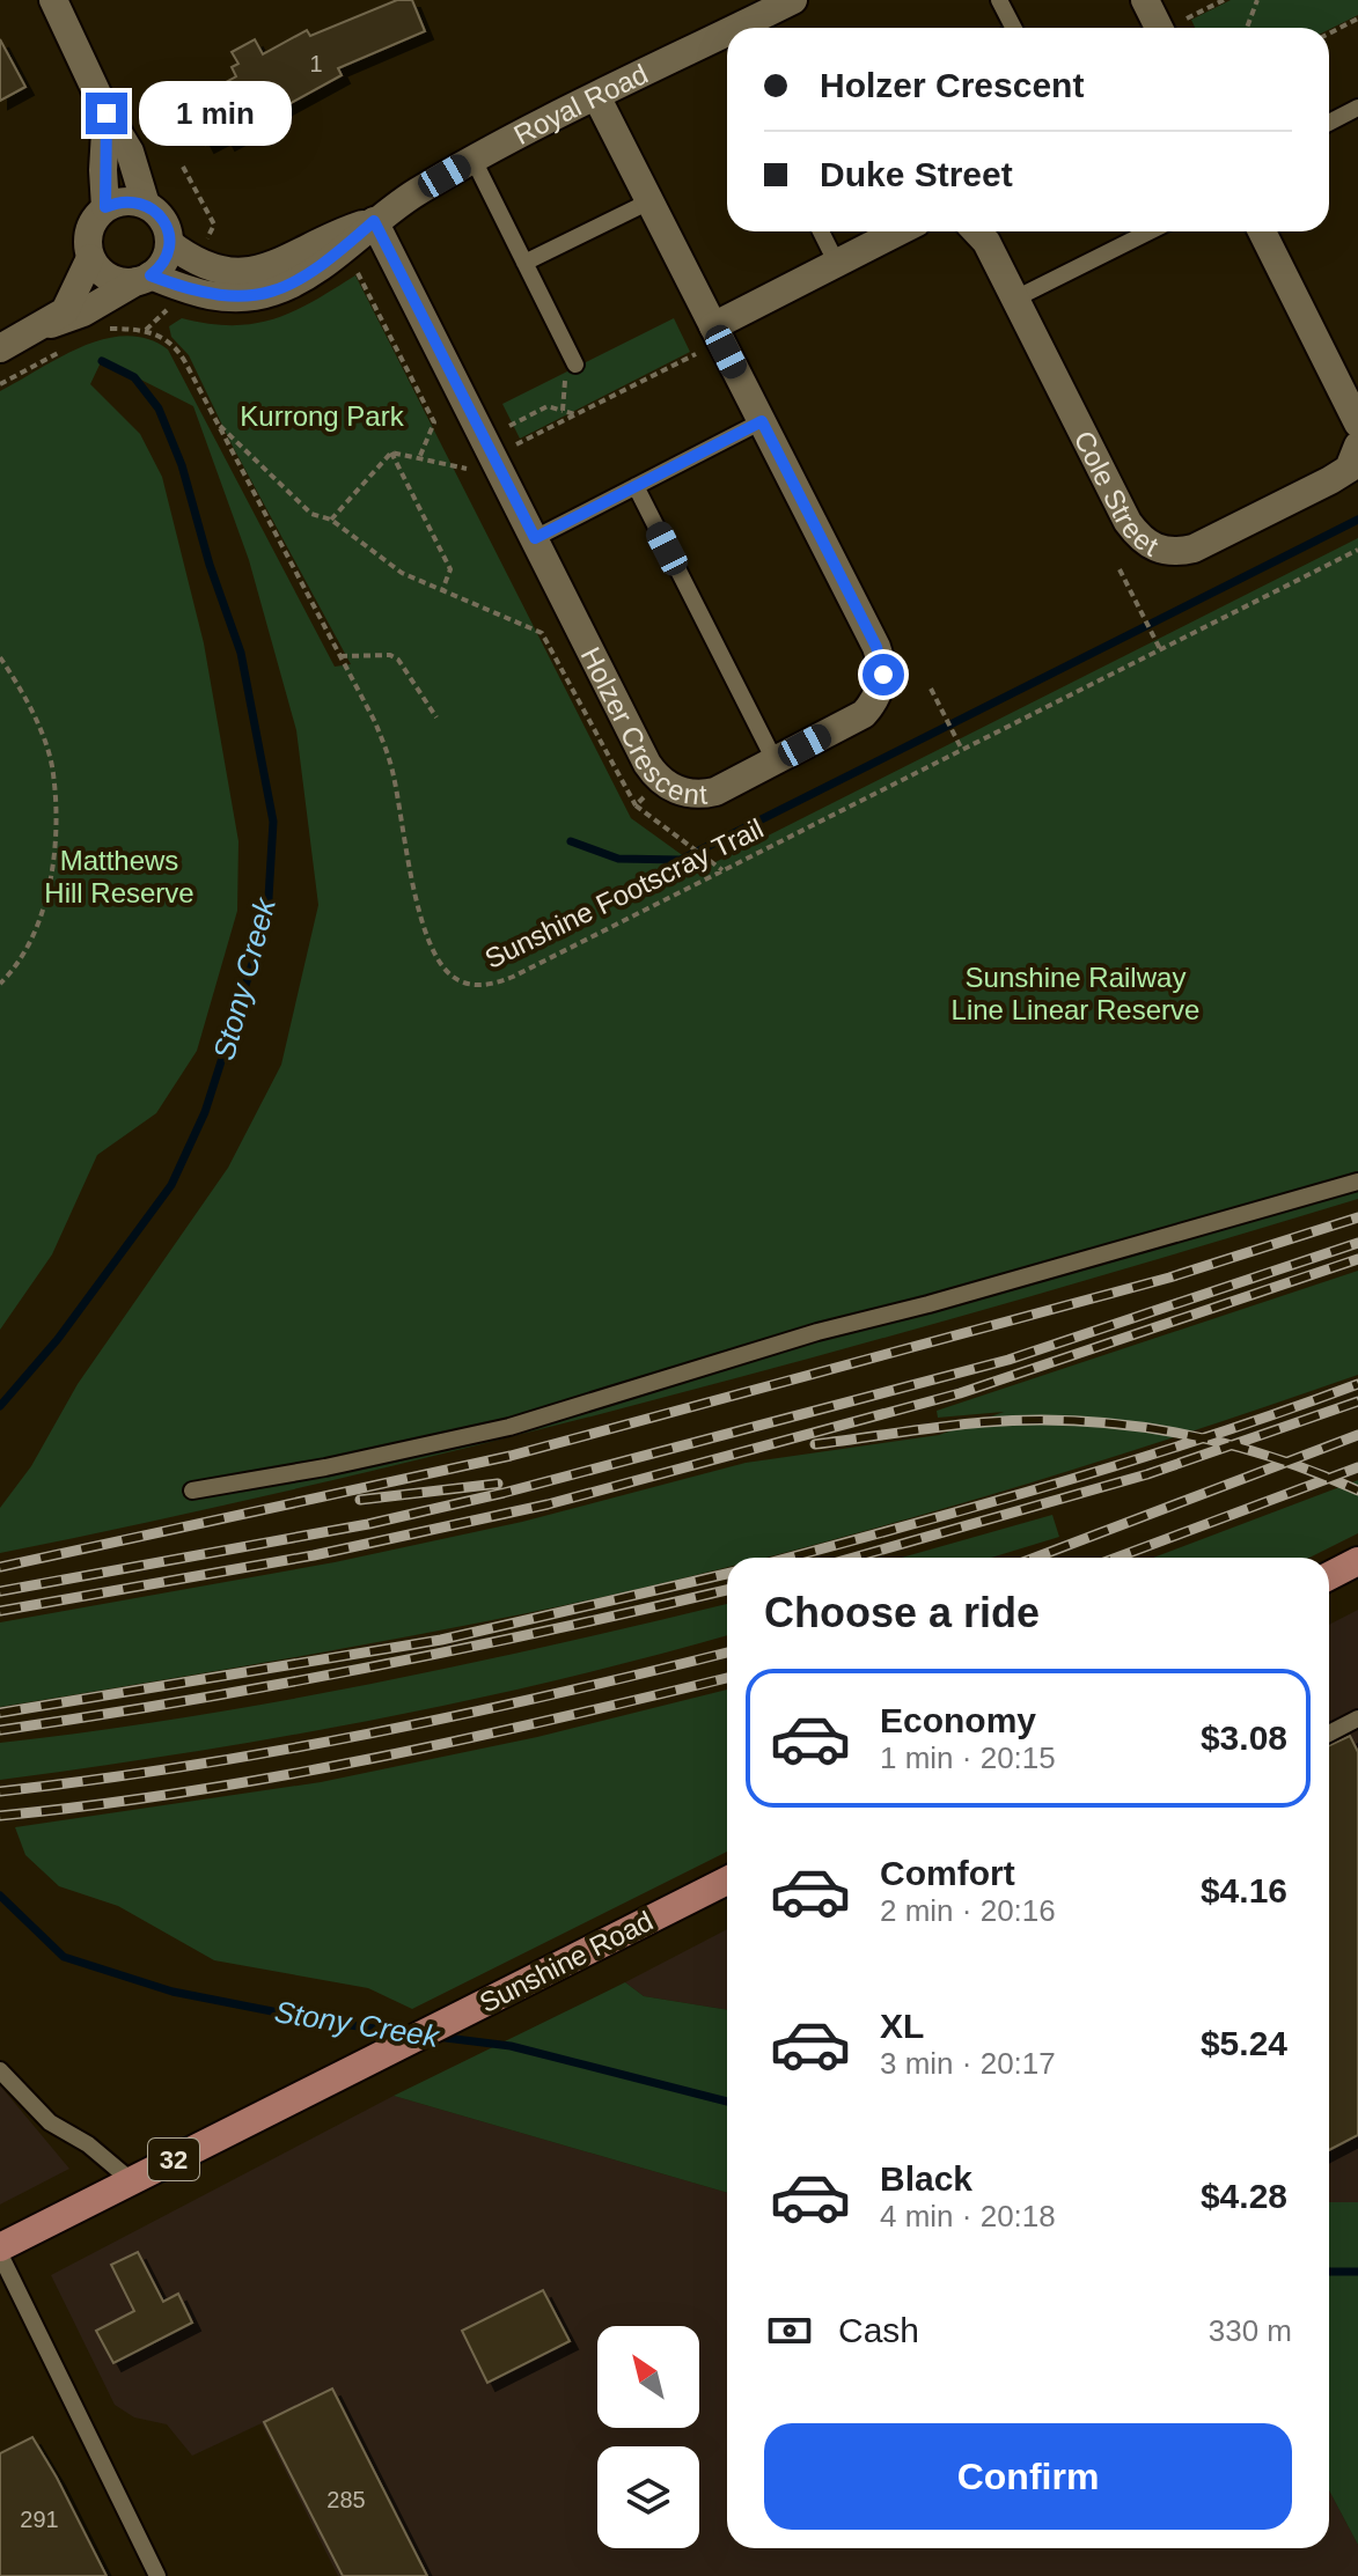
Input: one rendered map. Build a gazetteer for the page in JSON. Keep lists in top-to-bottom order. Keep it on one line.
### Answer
{"streets":{"main road":["Sunshine Road","32"],"street":["Royal Road","Cole Street","Holzer Crescent"],"path":["Sunshine Footscray Trail"]},"crossings":[["Royal Road","Holzer Crescent"]],"water":["Stony Creek"],"parks":["Kurrong Park","Matthews Hill Reserve","Sunshine Railway Line Linear Reserve"],"house_numbers":["1","285","291"],"north":"top left","page":{"banner":["Holzer Crescent","Duke Street"],"bubble":"1 min","heading":"Choose a ride","list":[{"name":"Economy","note":"1 min · 20:15","value":"$3.08"},{"name":"Comfort","note":"2 min · 20:16","value":"$4.16"},{"name":"XL","note":"3 min · 20:17","value":"$5.24"},{"name":"Black","note":"4 min · 20:18","value":"$4.28"}],"pay":["Cash","330 m"],"buttons":"Confirm"}}
